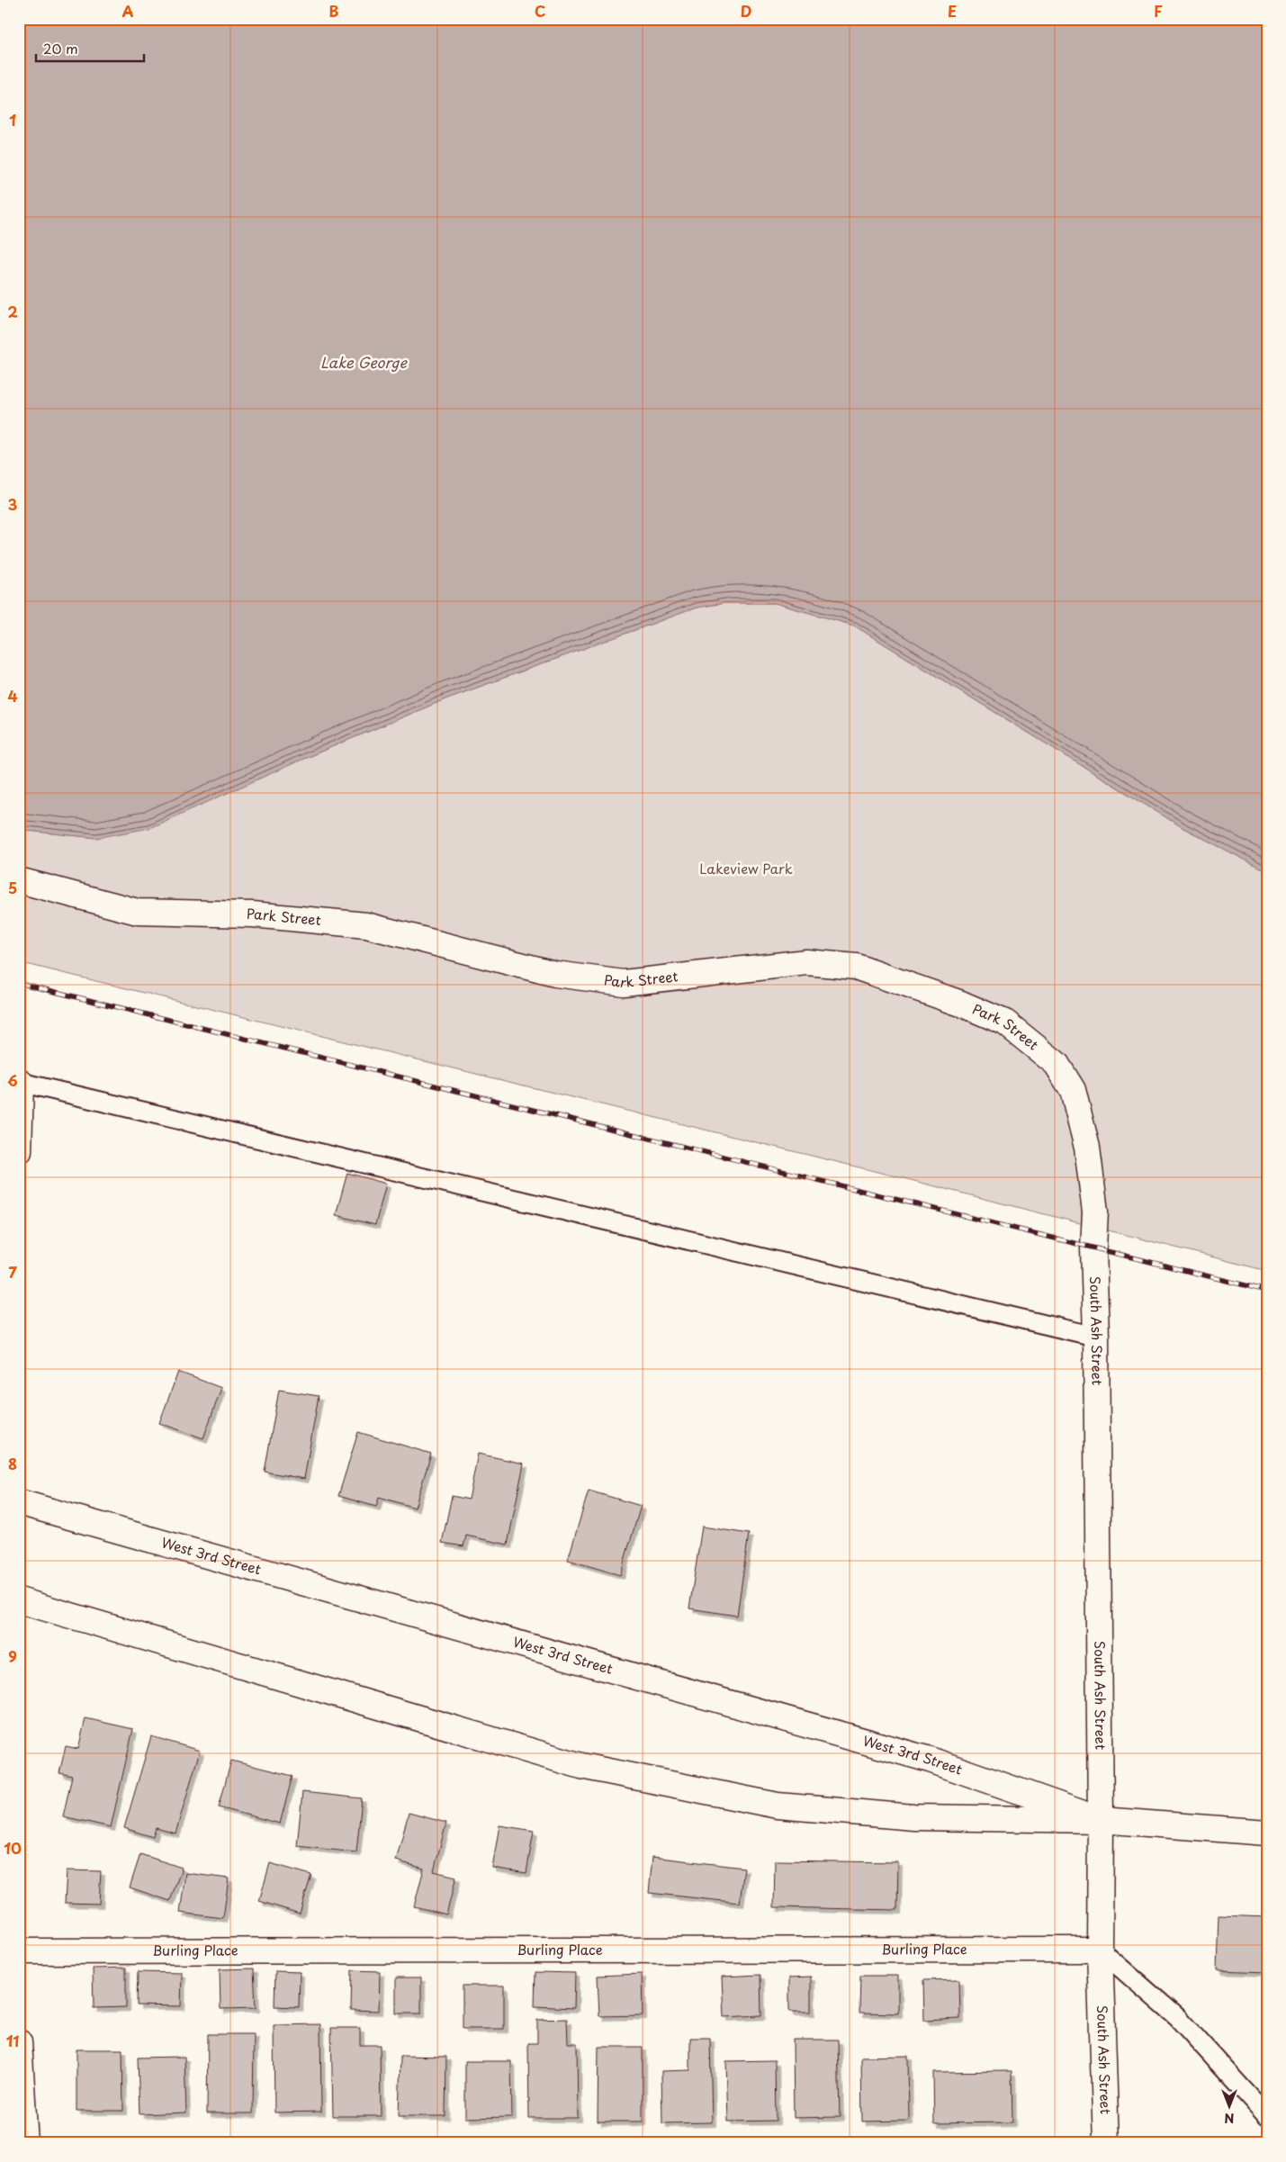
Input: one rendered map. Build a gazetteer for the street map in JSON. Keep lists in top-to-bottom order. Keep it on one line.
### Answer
{"streets":{"street":["Park Street","South Ash Street","West 3rd Street","Burling Place"]},"crossings":[["Park Street","South Ash Street"],["South Ash Street","West 3rd Street"],["South Ash Street","Burling Place"]],"water":["Lake George"],"parks":["Lakeview Park"],"scale_bar":"20 m","north":"bottom","grid":{"columns":["A","B","C","D","E","F"],"rows":["1","2","3","4","5","6","7","8","9","10","11"]}}
